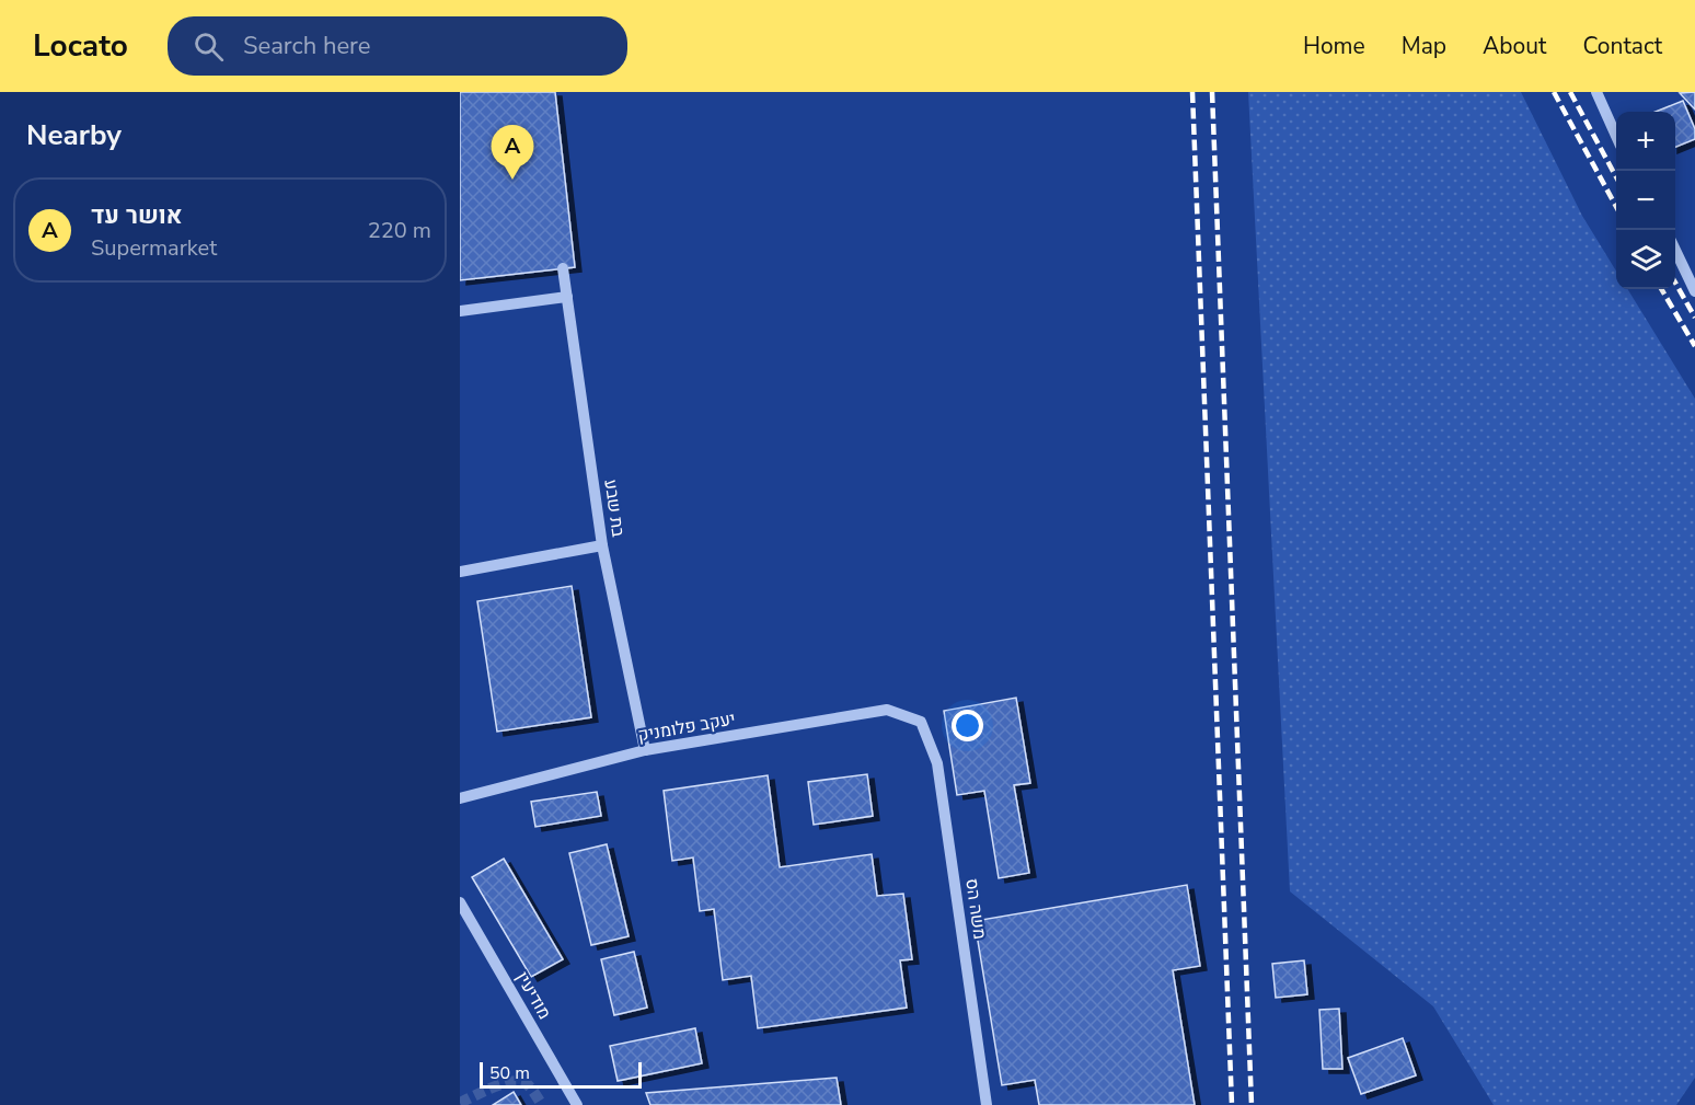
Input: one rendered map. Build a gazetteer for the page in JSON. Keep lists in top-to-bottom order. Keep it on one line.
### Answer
{"streets":{"street":["בת שבע","יעקב פלומניק","משה הס","מודיעין"]},"crossings":[["בת שבע","יעקב פלומניק"],["יעקב פלומניק","משה הס"]],"scale_bar":"50 m","page":{"header":"Locato","search":"Search here","nav":["Home","Map","About","Contact"],"heading":"Nearby","map_buttons":["+","−"],"pins":"A","list":[{"mark":"A","name":"אושר עד","note":"Supermarket","value":"220 m"}],"scale":"50 m"}}
